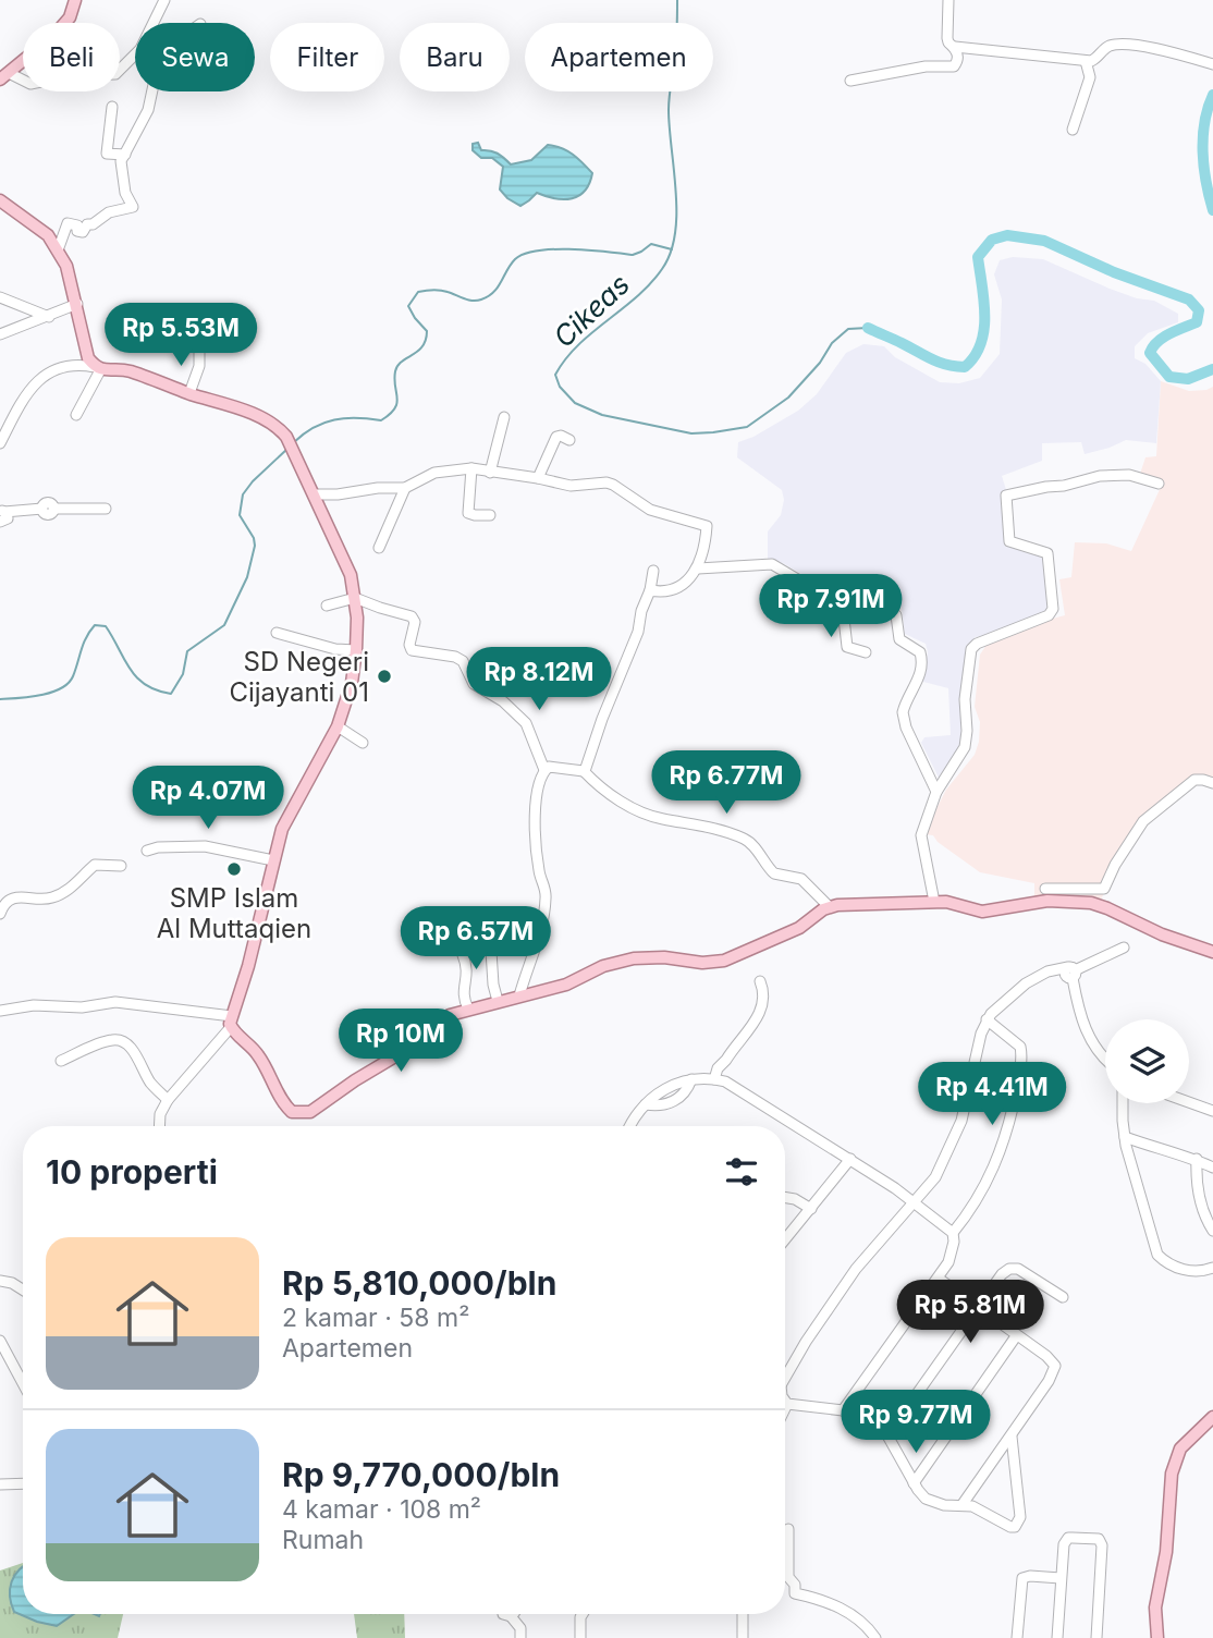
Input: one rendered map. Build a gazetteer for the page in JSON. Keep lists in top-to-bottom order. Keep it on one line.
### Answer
{"water":["Cikeas"],"places":["SD Negeri Cijayanti 01","SMP Islam Al Muttaqien"],"page":{"chip":["Beli","Sewa","Filter","Baru","Apartemen"],"price":["Rp 5.53M","Rp 7.91M","Rp 8.12M","Rp 6.77M","Rp 4.07M","Rp 6.57M","Rp 10M","Rp 4.41M","Rp 5.81M","Rp 9.77M"],"heading":"10 properti","list":[{"name":"Rp 5,810,000/bln","note":"2 kamar · 58 m² · Apartemen"},{"name":"Rp 9,770,000/bln","note":"4 kamar · 108 m² · Rumah"}]}}
